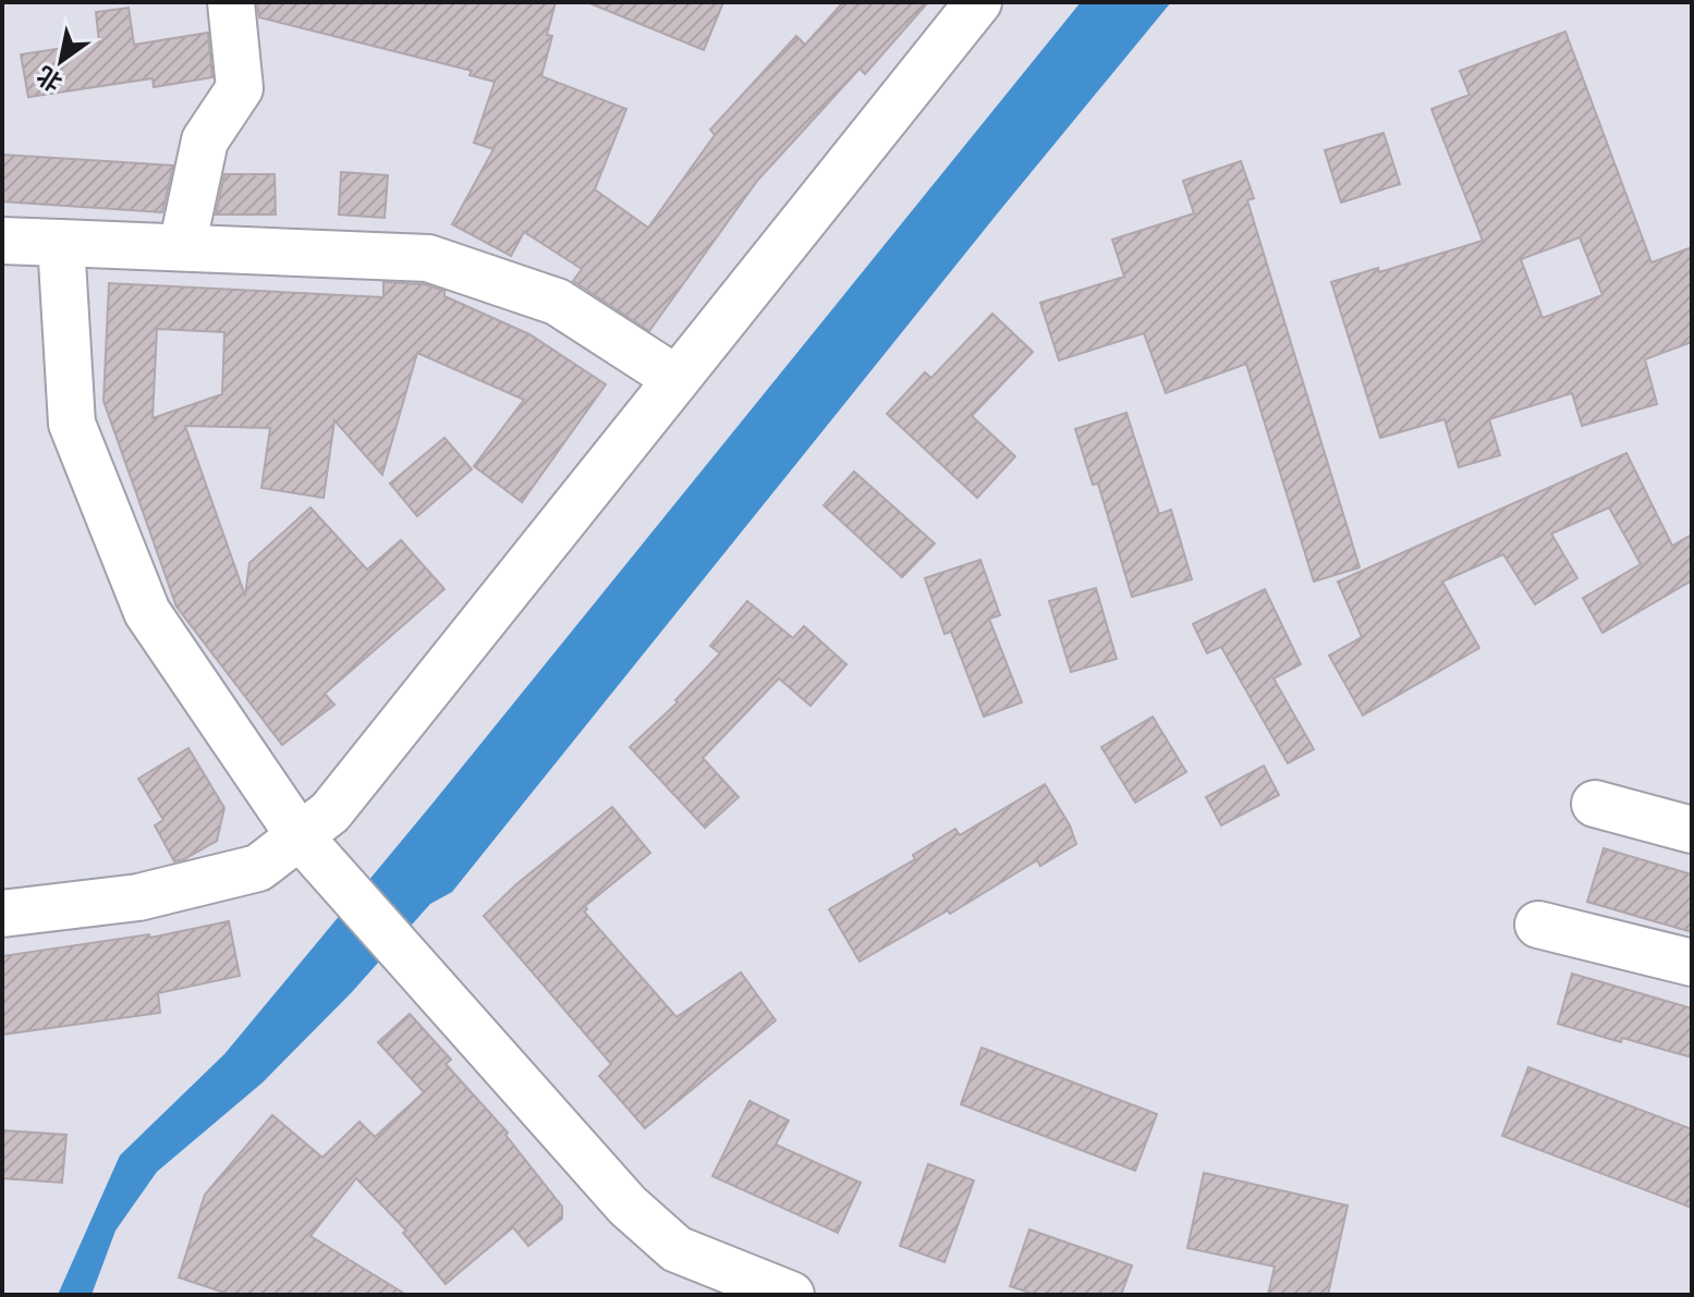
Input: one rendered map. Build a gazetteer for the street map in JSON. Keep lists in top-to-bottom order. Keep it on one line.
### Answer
{"north":"bottom left"}
